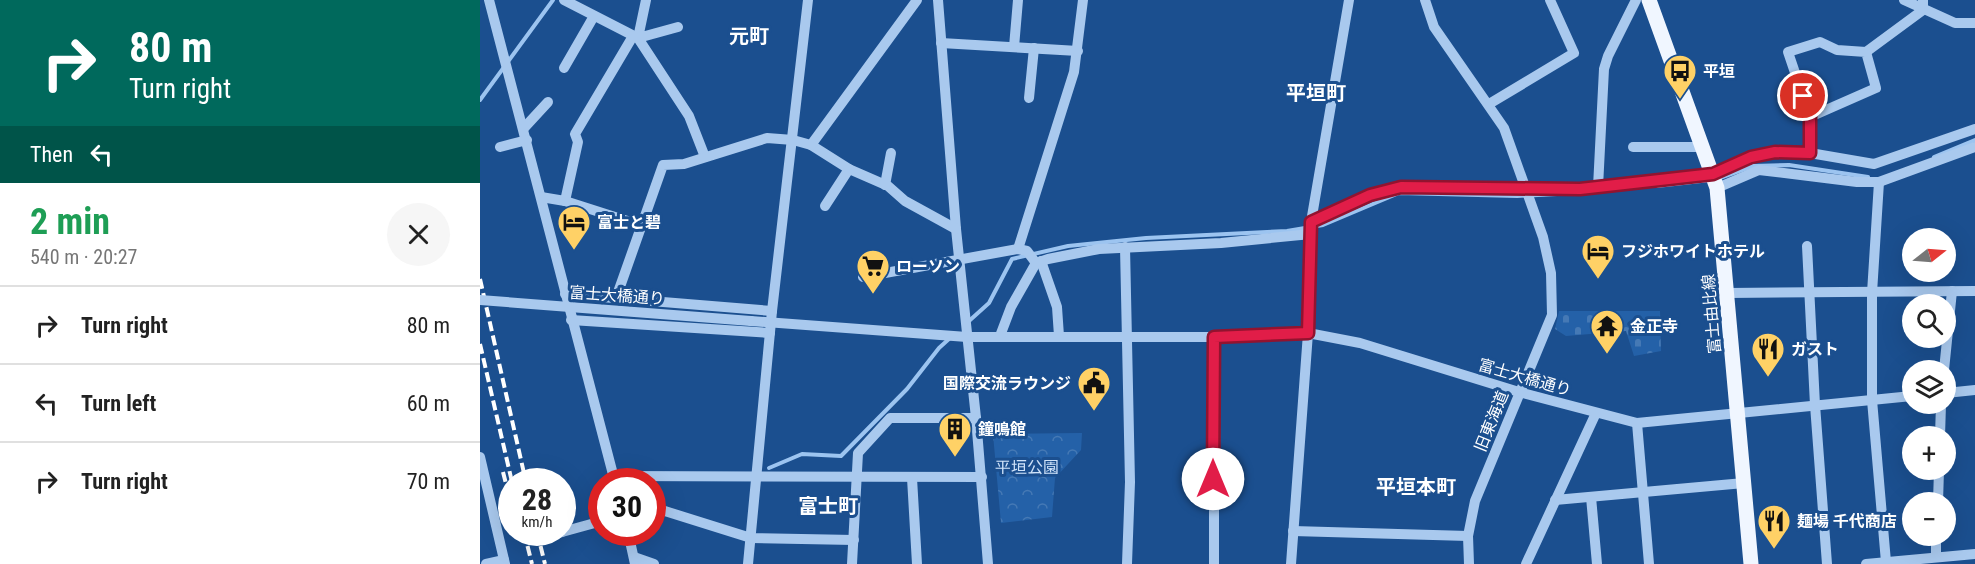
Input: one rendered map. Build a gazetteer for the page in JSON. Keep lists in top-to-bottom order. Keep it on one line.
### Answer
{"streets":{"main road":["富士由比線"],"street":["富士大橋通り","旧東海道"]},"crossings":[["富士大橋通り","富士由比線"],["富士大橋通り","旧東海道"]],"districts":["元町","平垣町","平垣本町","富士町"],"parks":["平垣公園"],"places":{"bus stop":["平垣"],"hotel":["富士と碧","フジホワイトホテル"],"supermarket":["ローソン"],"temple":["金正寺"],"restaurant":["ガスト","麺場 千代商店"],"public building":["国際交流ラウンジ"],"building":["鐘鳴館"]},"north":"right","page":{"turn":["80 m","Turn right"],"then":"Then","heading":["2 min","540 m · 20:27"],"map_buttons":["+","−"],"list":[{"name":"Turn right","value":"80 m"},{"name":"Turn left","value":"60 m"},{"name":"Turn right","value":"70 m"}],"speed":"28 km/h","limit":"30"}}
